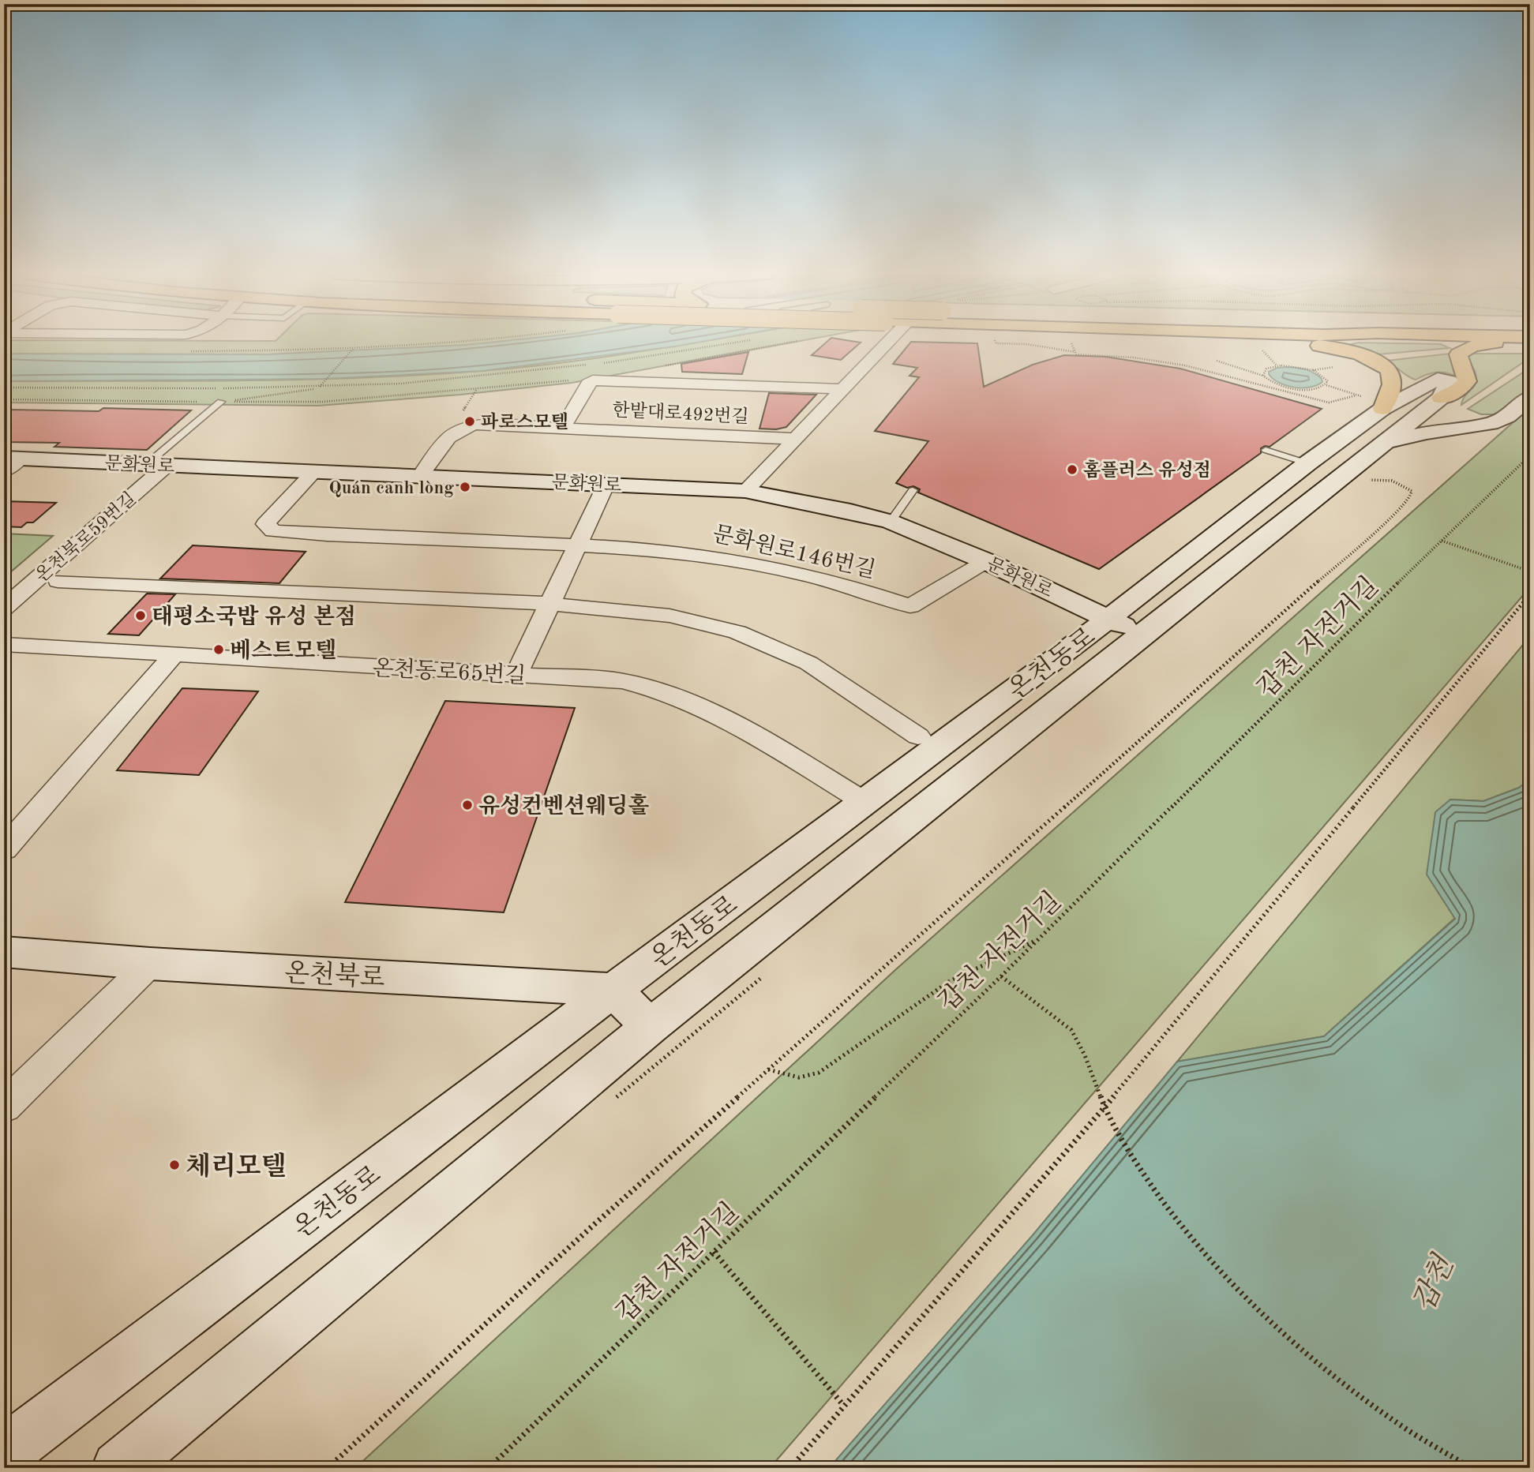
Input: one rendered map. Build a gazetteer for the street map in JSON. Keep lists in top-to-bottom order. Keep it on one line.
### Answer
{"streets":{"main road":["문화원로","온천동로","온천북로"],"street":["한밭대로492번길","온천북로59번길","문화원로146번길","온천동로65번길"],"path":["갑천 자전거길"]},"crossings":[["한밭대로492번길","문화원로"],["문화원로","온천북로59번길"],["문화원로","문화원로146번길"],["문화원로","온천동로"],["온천동로","온천동로65번길"],["온천동로","온천북로"]],"water":["갑천"],"places":["파로스모텔","홈플러스 유성점","Quán canh lòng","태평소국밥 유성 본점","베스트모텔","유성컨벤션웨딩홀","체리모텔"]}
